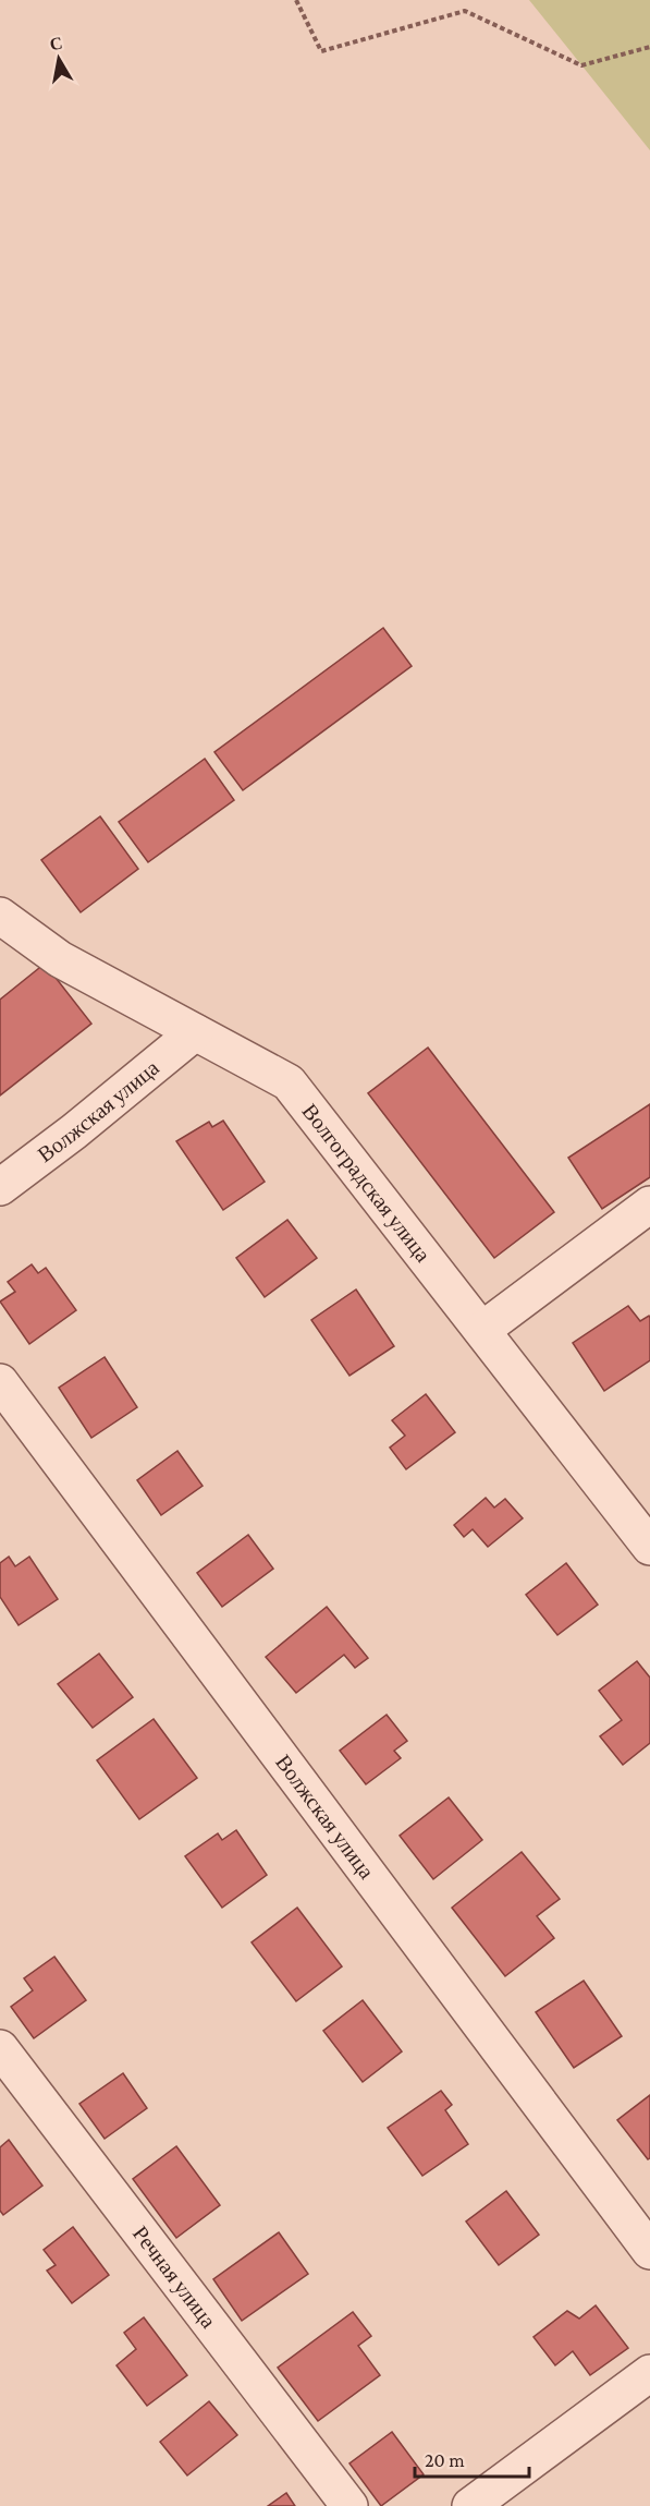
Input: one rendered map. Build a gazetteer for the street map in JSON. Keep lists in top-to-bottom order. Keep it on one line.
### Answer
{"streets":{"street":["Волжская улица","Волгоградская улица","Речная улица"]},"crossings":[["Волжская улица","Волгоградская улица"]],"scale_bar":"20 m","north":"top"}
